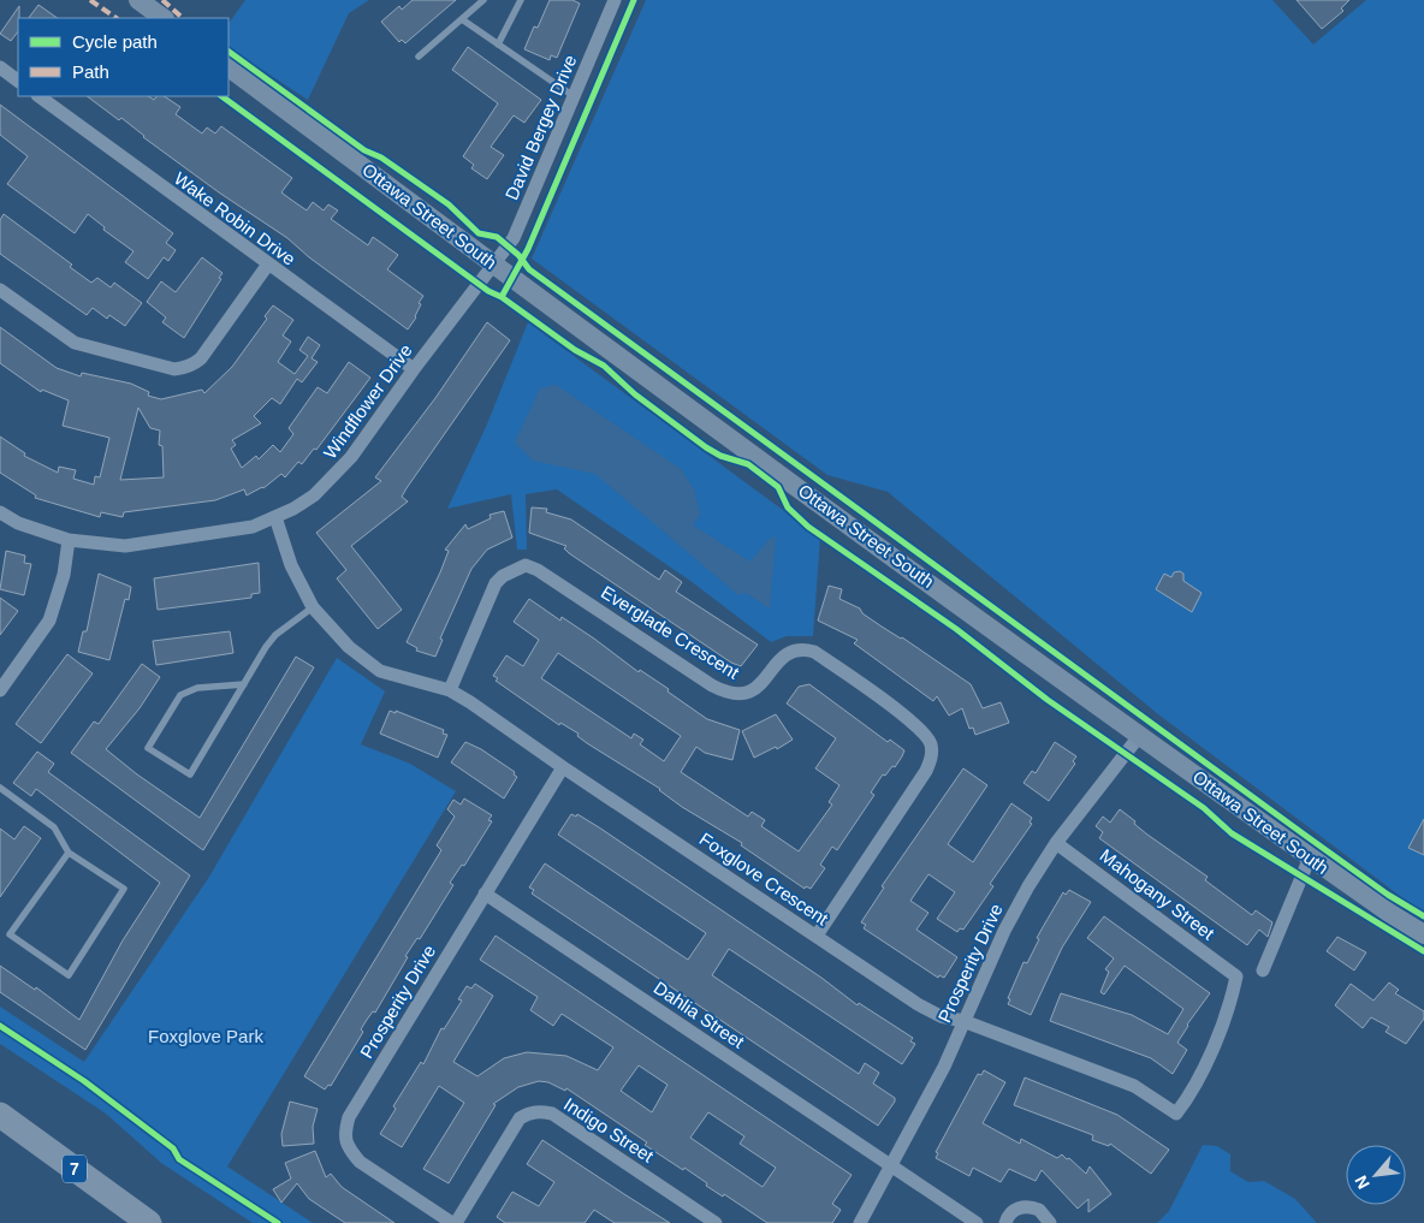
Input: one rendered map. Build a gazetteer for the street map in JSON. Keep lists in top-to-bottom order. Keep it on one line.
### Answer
{"streets":{"highway":["7"],"main road":["Ottawa Street South"],"street":["David Bergey Drive","Wake Robin Drive","Windflower Drive","Everglade Crescent","Foxglove Crescent","Mahogany Street","Prosperity Drive","Dahlia Street","Indigo Street"]},"crossings":[["David Bergey Drive","Ottawa Street South"],["David Bergey Drive","Windflower Drive"],["Ottawa Street South","Windflower Drive"],["Ottawa Street South","Prosperity Drive"],["Wake Robin Drive","Windflower Drive"],["Windflower Drive","Foxglove Crescent"],["Everglade Crescent","Foxglove Crescent"],["Foxglove Crescent","Mahogany Street"],["Foxglove Crescent","Prosperity Drive"],["Mahogany Street","Prosperity Drive"],["Prosperity Drive","Dahlia Street"],["Prosperity Drive","Indigo Street"]],"parks":["Foxglove Park"],"legend":["Cycle path","Path"],"north":"bottom left"}
